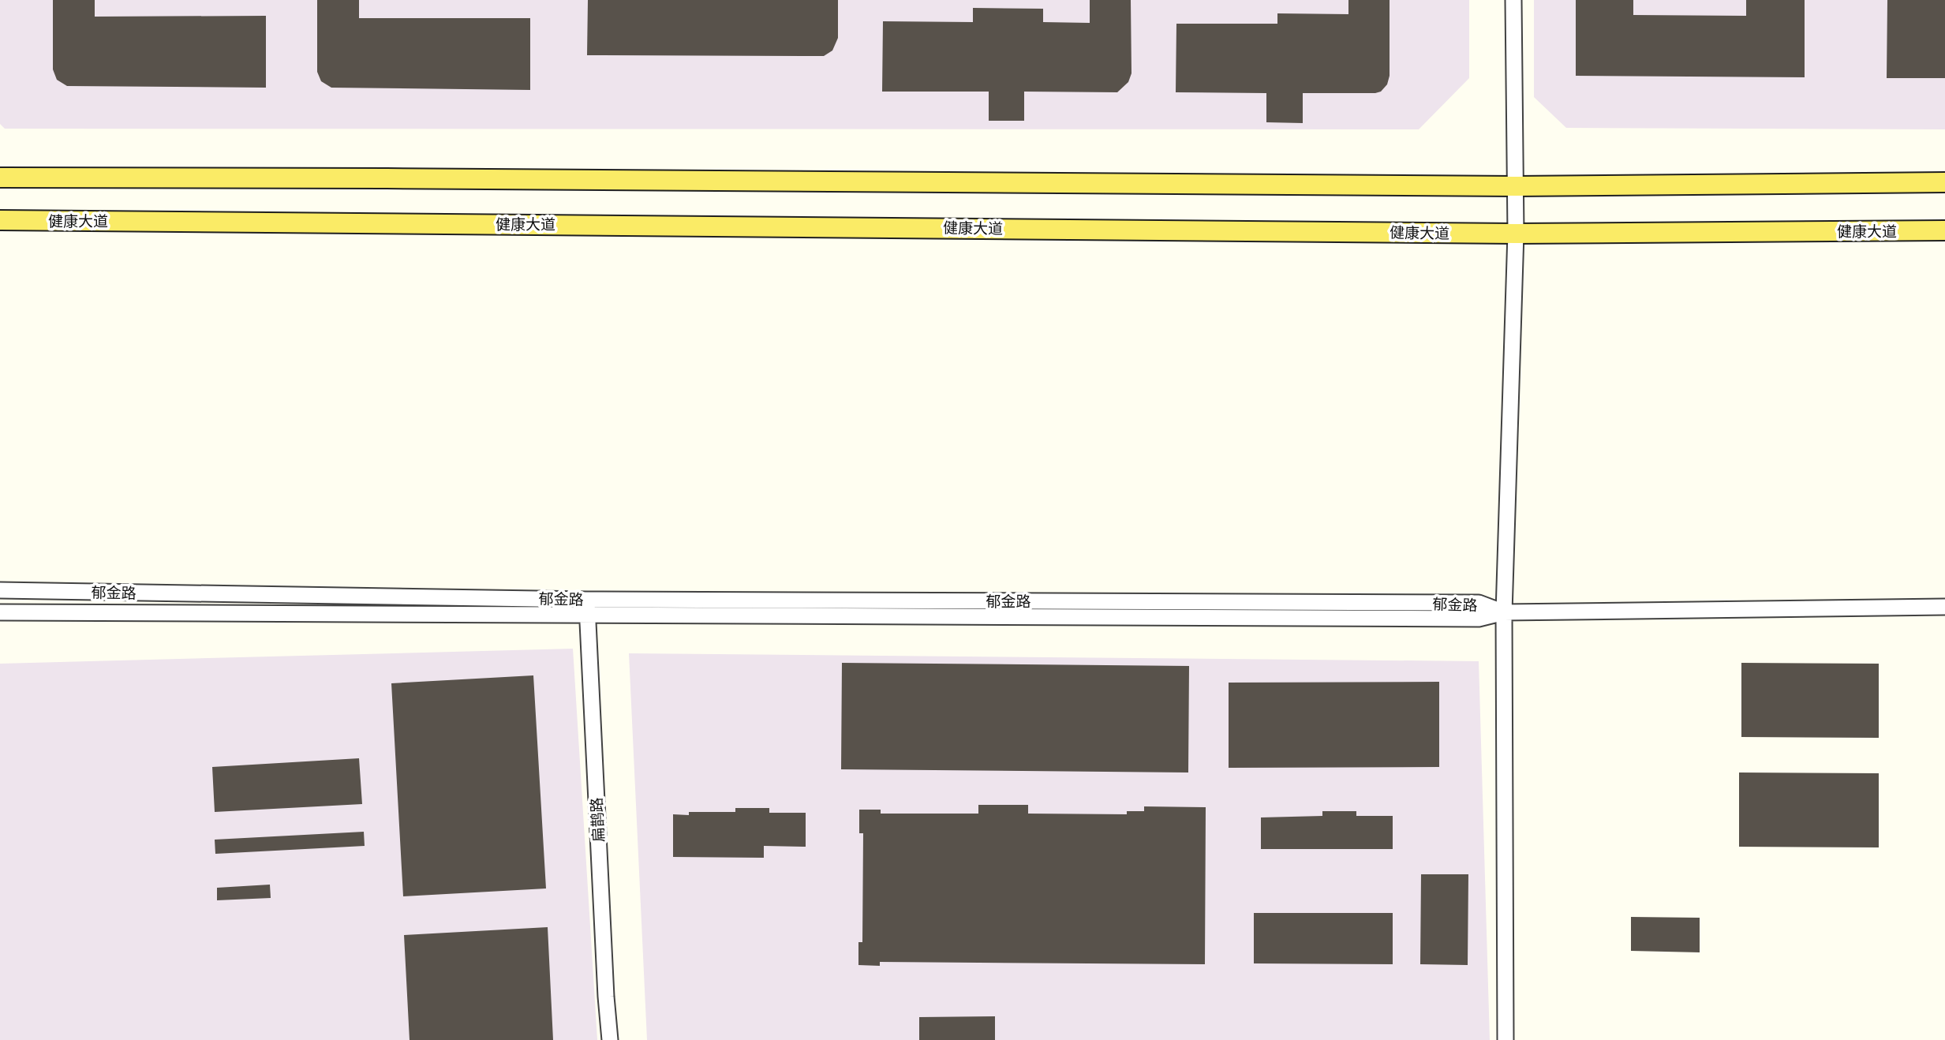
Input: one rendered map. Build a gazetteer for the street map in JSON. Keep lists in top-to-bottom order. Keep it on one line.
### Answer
{"streets":{"main road":["健康大道"],"street":["郁金路","扁鹊路"]},"crossings":[["郁金路","扁鹊路"]]}
